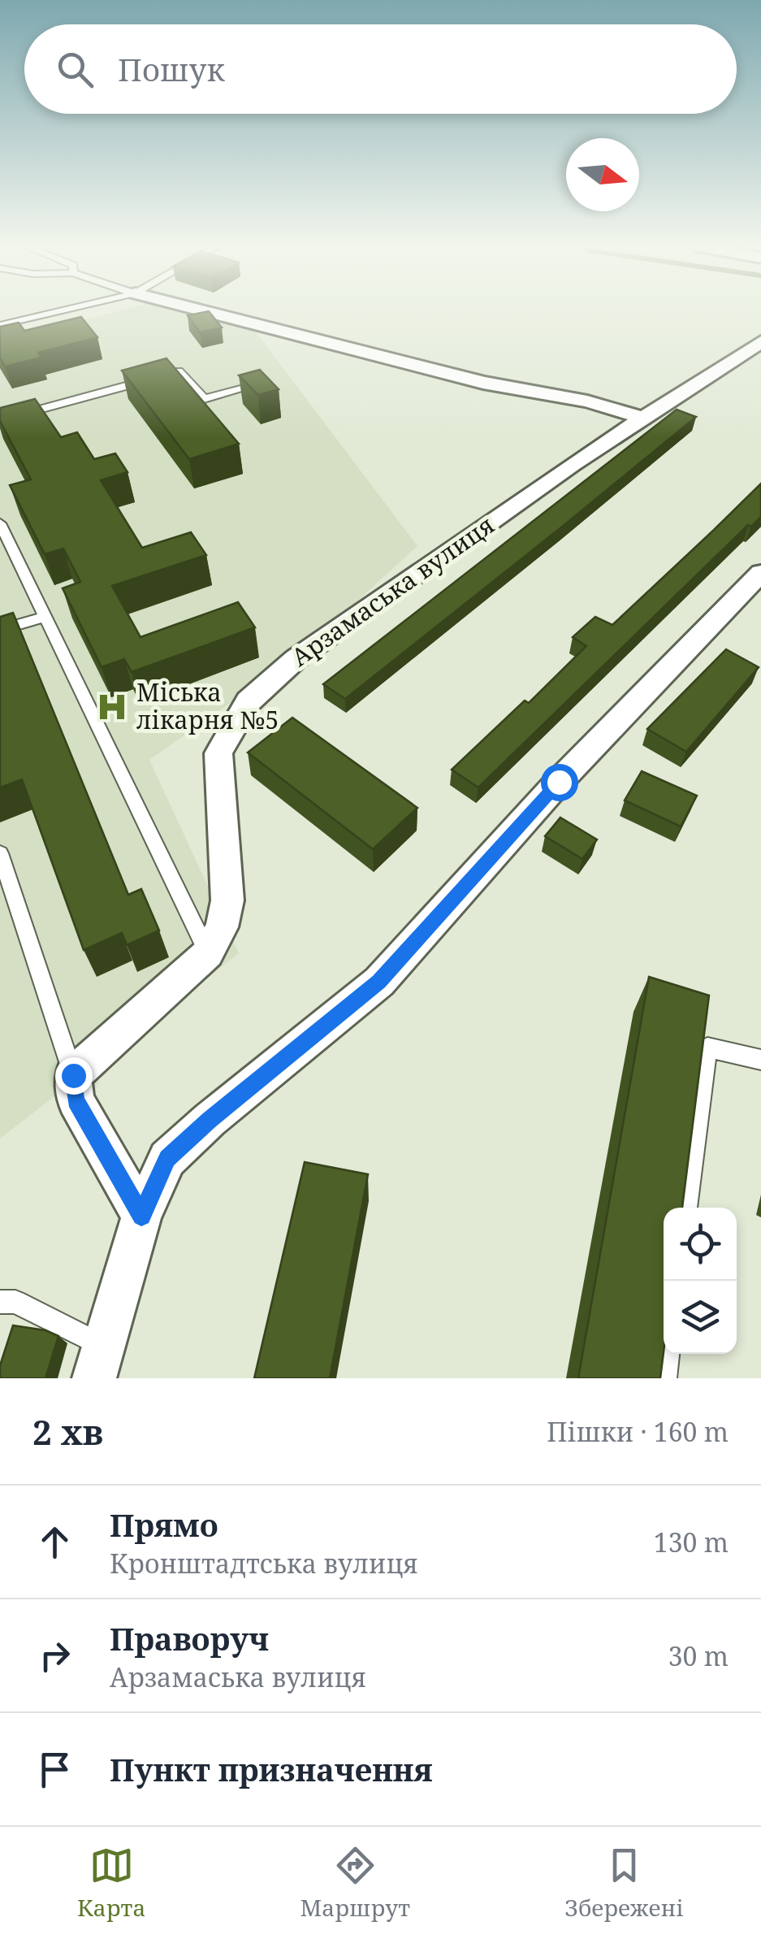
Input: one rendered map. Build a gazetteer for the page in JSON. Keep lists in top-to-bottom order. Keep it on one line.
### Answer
{"streets":{"street":["Арзамаська вулиця"]},"places":{"hospital":["Міська лікарня №5"]},"north":"right","page":{"search":"Пошук","heading":["2 хв","Пішки · 160 m"],"list":[["Прямо","Кронштадтська вулиця","130 m"],["Праворуч","Арзамаська вулиця","30 m"],"Пункт призначення"],"nav":["Карта","Маршрут","Збережені"]}}
